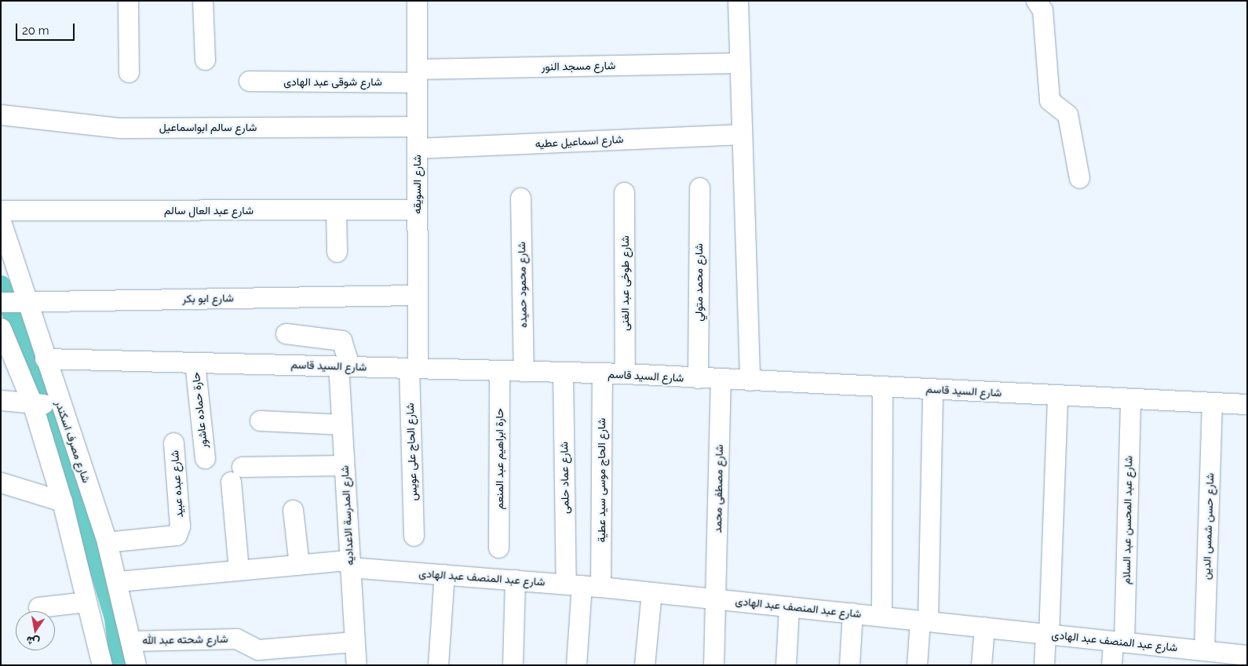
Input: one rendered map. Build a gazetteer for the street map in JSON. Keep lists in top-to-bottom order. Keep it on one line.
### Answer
{"streets":{"street":["شارع مسجد النور","شارع شوقى عبد الهادى","شارع سالم ابواسماعيل","شارع اسماعيل عطيه","شارع السويقه","شارع عبد العال سالم","شارع محمد متولي","شارع طوخى عبد الغنى","شارع محمود حميده","شارع ابو بكر","شارع السيد قاسم","حارة حماده عاشور","شارع مصرف اسكندر","شارع الحاج على عويس","حارة ابراهيم عبد المنعم","شارع عماد حلمى","شارع الحاج موسى سيد عطية","شارع عبده عبيد","شارع مصطفى محمد","شارع المدرسة الاعداديه","شارع عبد المحسن عبد السلام","شارع حسن شمس الدين","شارع عبد المنصف عبد الهادى","شارع شحته عبد الله"]},"crossings":[["شارع مسجد النور","شارع شوقى عبد الهادى"],["شارع مسجد النور","شارع السويقه"],["شارع شوقى عبد الهادى","شارع السويقه"],["شارع سالم ابواسماعيل","شارع السويقه"],["شارع اسماعيل عطيه","شارع السويقه"],["شارع السويقه","شارع عبد العال سالم"],["شارع السويقه","شارع ابو بكر"],["شارع السويقه","شارع السيد قاسم"],["شارع السويقه","شارع الحاج على عويس"],["شارع محمد متولي","شارع السيد قاسم"],["شارع طوخى عبد الغنى","شارع السيد قاسم"],["شارع محمود حميده","شارع السيد قاسم"],["شارع ابو بكر","شارع مصرف اسكندر"],["شارع السيد قاسم","حارة حماده عاشور"],["شارع السيد قاسم","شارع مصرف اسكندر"],["شارع السيد قاسم","شارع الحاج على عويس"],["شارع السيد قاسم","حارة ابراهيم عبد المنعم"],["شارع السيد قاسم","شارع عماد حلمى"],["شارع السيد قاسم","شارع الحاج موسى سيد عطية"],["شارع السيد قاسم","شارع مصطفى محمد"],["شارع السيد قاسم","شارع المدرسة الاعداديه"],["شارع السيد قاسم","شارع عبد المحسن عبد السلام"],["شارع السيد قاسم","شارع حسن شمس الدين"],["شارع مصرف اسكندر","شارع عبده عبيد"],["شارع مصرف اسكندر","شارع عبد المنصف عبد الهادى"],["شارع مصرف اسكندر","شارع شحته عبد الله"],["شارع عماد حلمى","شارع عبد المنصف عبد الهادى"],["شارع الحاج موسى سيد عطية","شارع عبد المنصف عبد الهادى"],["شارع مصطفى محمد","شارع عبد المنصف عبد الهادى"],["شارع المدرسة الاعداديه","شارع عبد المنصف عبد الهادى"],["شارع المدرسة الاعداديه","شارع شحته عبد الله"],["شارع عبد المحسن عبد السلام","شارع عبد المنصف عبد الهادى"],["شارع حسن شمس الدين","شارع عبد المنصف عبد الهادى"]],"scale_bar":"20 m","north":"bottom"}
